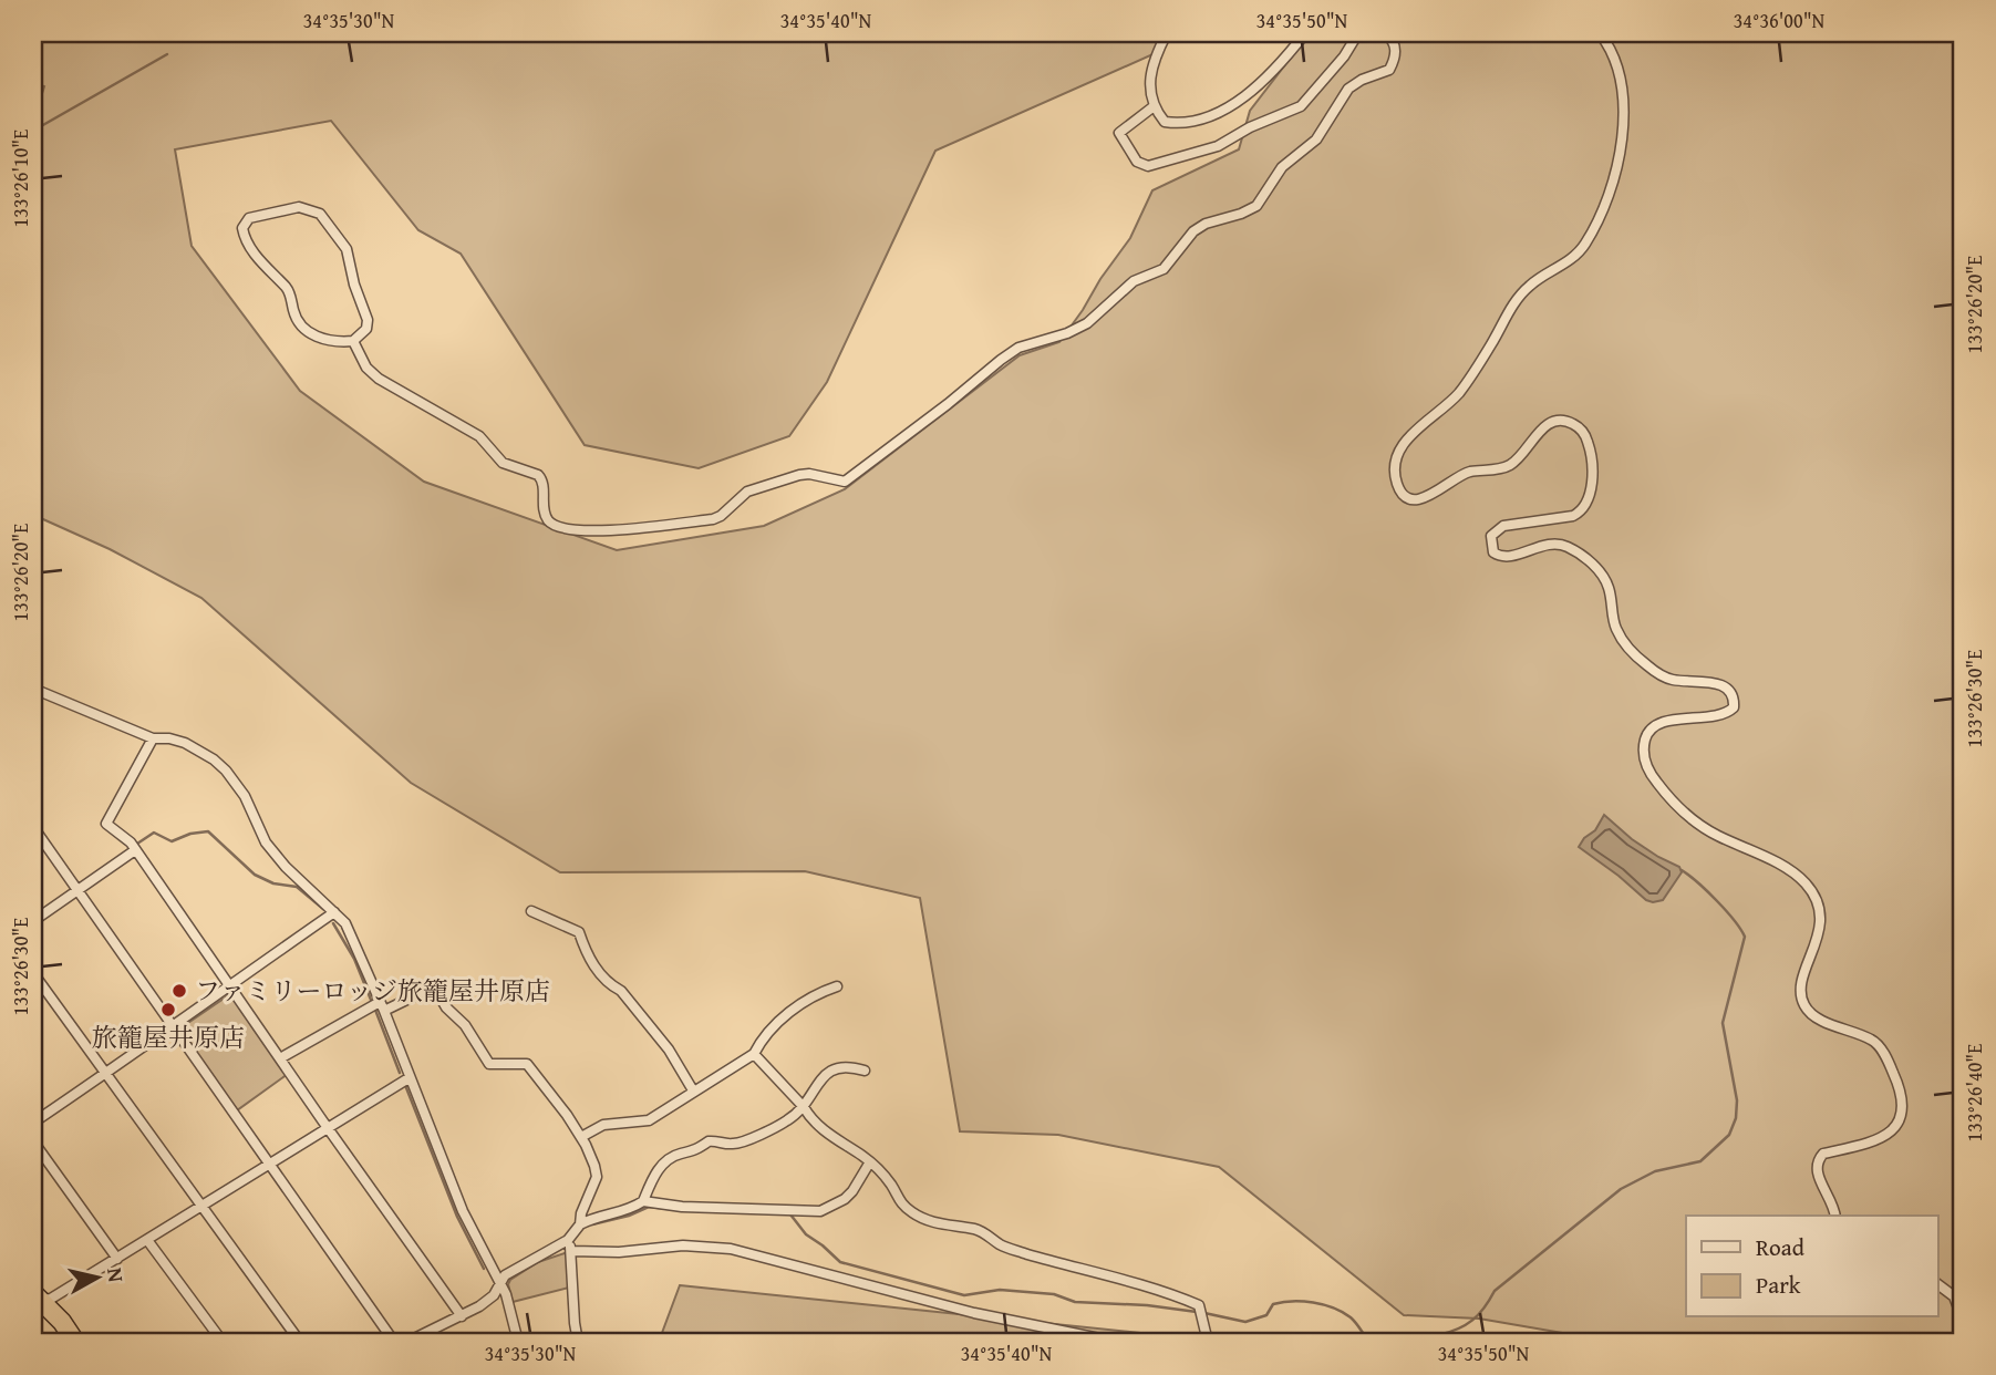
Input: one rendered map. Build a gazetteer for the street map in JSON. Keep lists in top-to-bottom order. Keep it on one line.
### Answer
{"places":["ファミリーロッジ旅籠屋井原店","旅籠屋井原店"],"legend":["Road","Park"],"north":"right","coordinates":["34°35'30\"N","34°35'40\"N","34°35'50\"N","34°36'00\"N","133°26'10\"E","133°26'20\"E","133°26'30\"E","133°26'40\"E"]}
